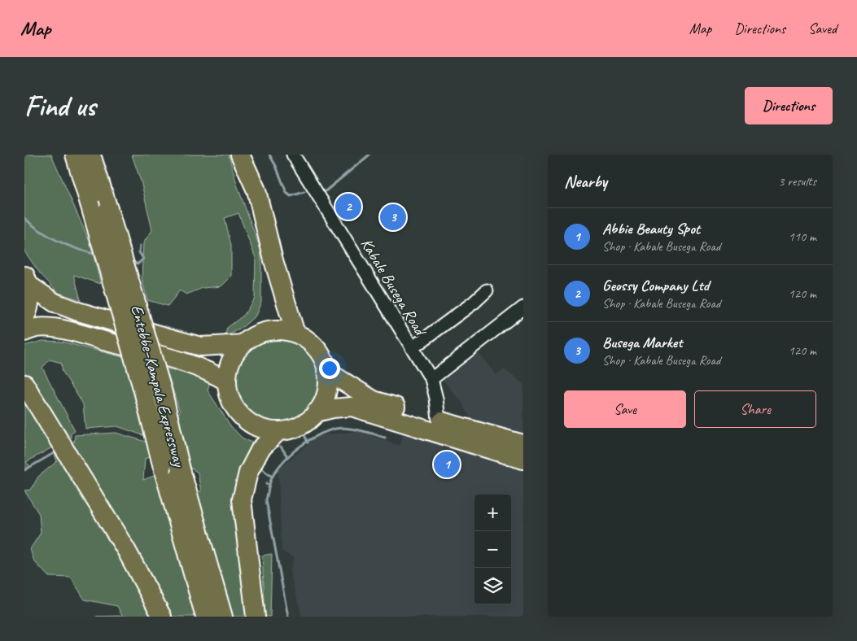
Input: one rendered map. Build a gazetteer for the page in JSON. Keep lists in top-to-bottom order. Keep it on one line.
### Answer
{"streets":{"highway":["Entebbe–Kampala Expressway"],"street":["Kabale Busega Road"]},"page":{"header":"Map","nav":["Map","Directions","Saved"],"buttons":["Directions",["Save","Share"]],"title":"Find us","heading":["Nearby","3 results"],"pins":["2","3","1"],"list":[{"mark":"1","name":"Abbie Beauty Spot","note":"Shop · Kabale Busega Road","value":"110 m"},{"mark":"2","name":"Geossy Company Ltd","note":"Shop · Kabale Busega Road","value":"120 m"},{"mark":"3","name":"Busega Market","note":"Shop · Kabale Busega Road","value":"120 m"}],"map_buttons":["+","−"]}}
